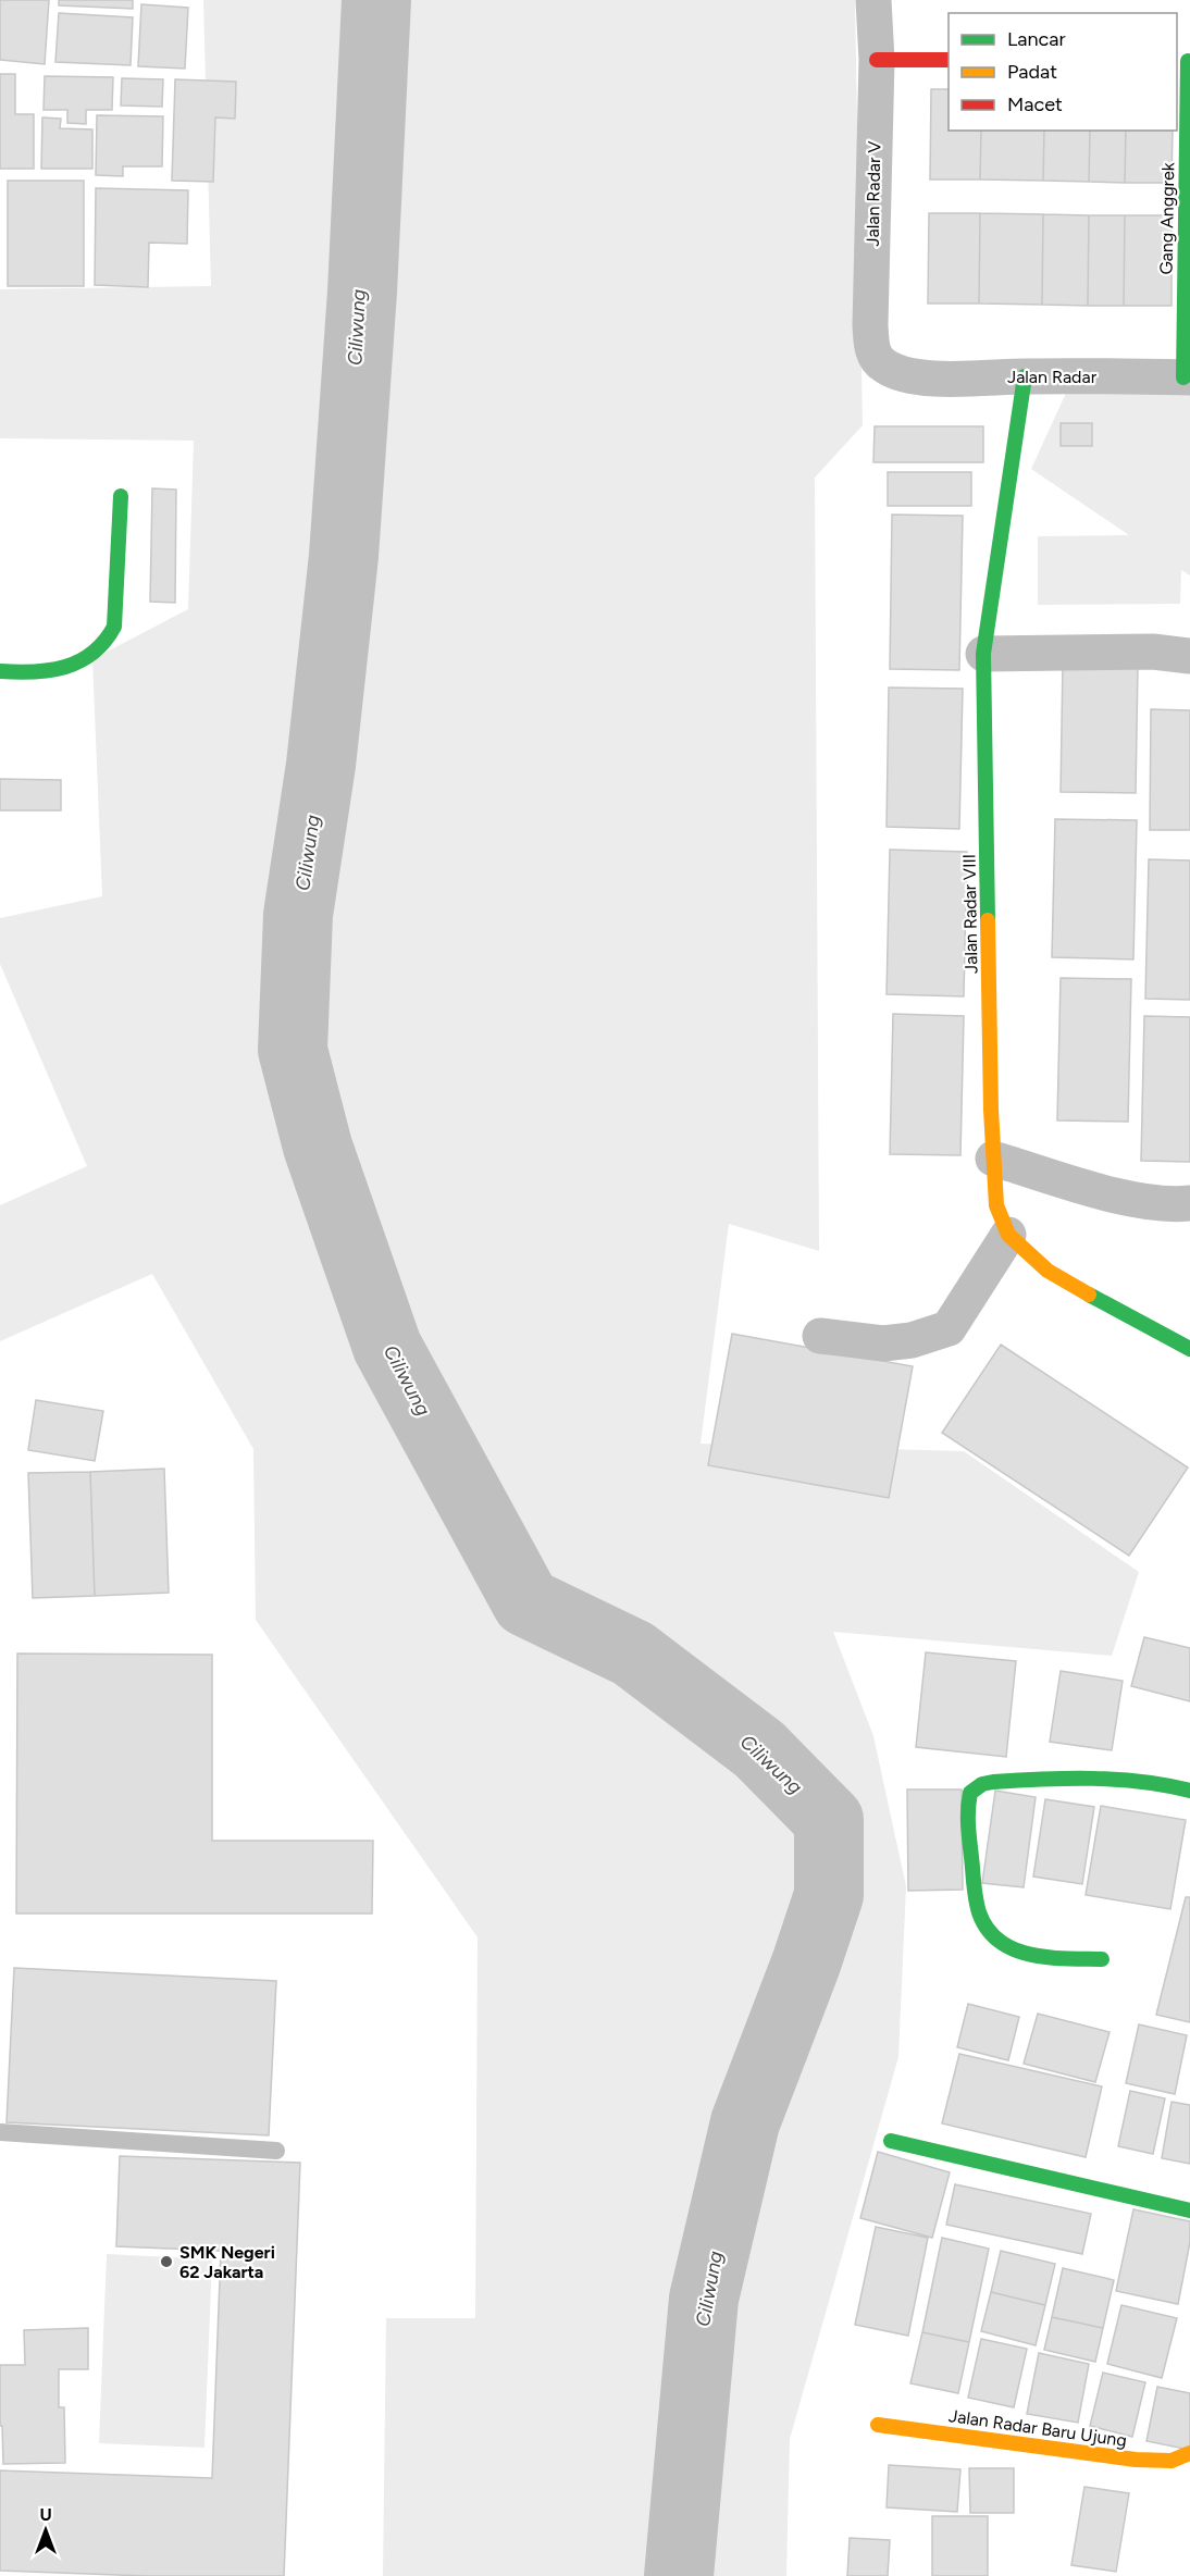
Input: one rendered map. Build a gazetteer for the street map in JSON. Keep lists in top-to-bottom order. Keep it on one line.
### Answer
{"streets":{"street":["Jalan Radar V","Gang Anggrek","Jalan Radar","Jalan Radar VIII","Jalan Radar Baru Ujung"]},"crossings":[["Jalan Radar V","Jalan Radar"],["Gang Anggrek","Jalan Radar"],["Jalan Radar","Jalan Radar VIII"]],"water":["Ciliwung"],"places":["SMK Negeri 62 Jakarta"],"legend":["Lancar","Padat","Macet"],"north":"top"}
